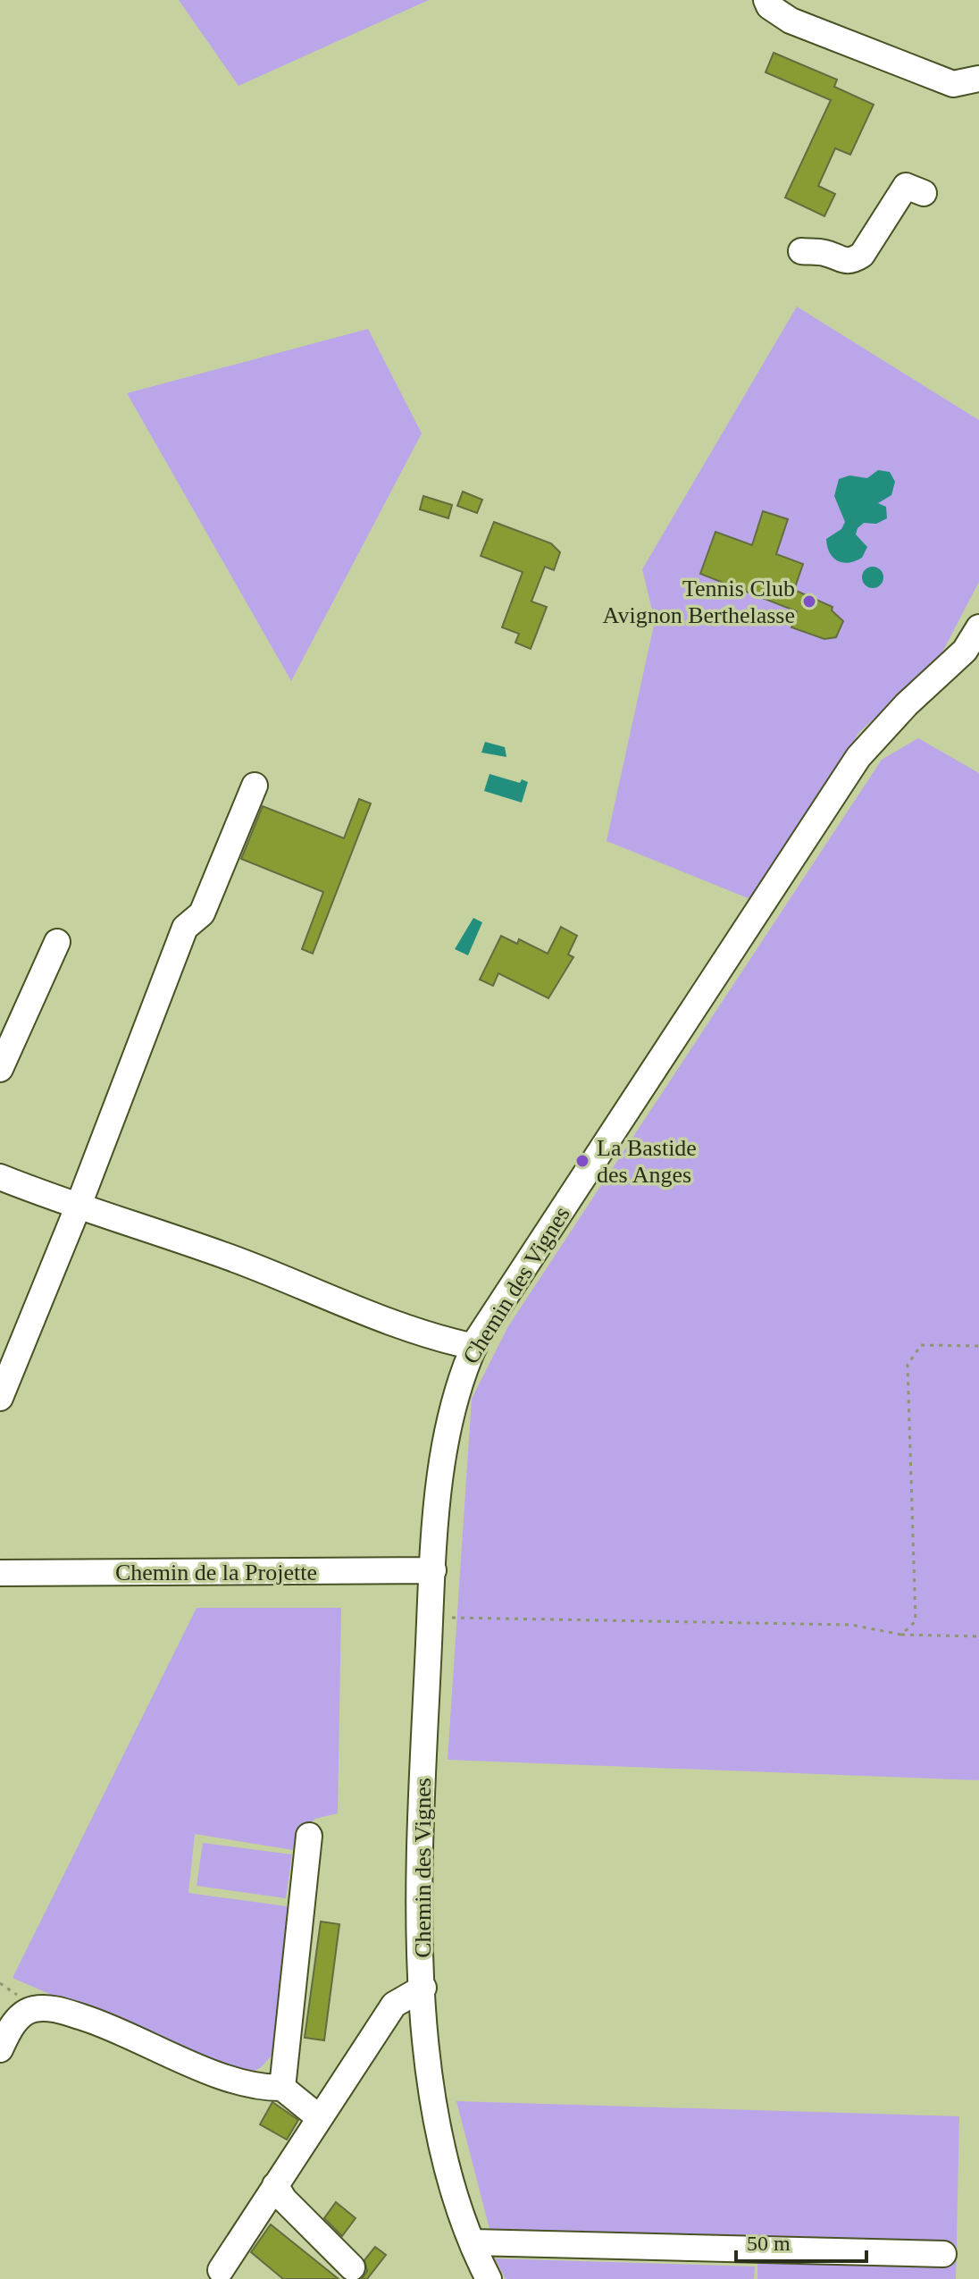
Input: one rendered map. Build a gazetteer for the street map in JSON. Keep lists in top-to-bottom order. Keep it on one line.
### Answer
{"streets":{"street":["Chemin des Vignes","Chemin de la Projette"]},"crossings":[["Chemin des Vignes","Chemin de la Projette"]],"places":["Tennis Club Avignon Berthelasse","La Bastide des Anges"],"scale_bar":"50 m"}
